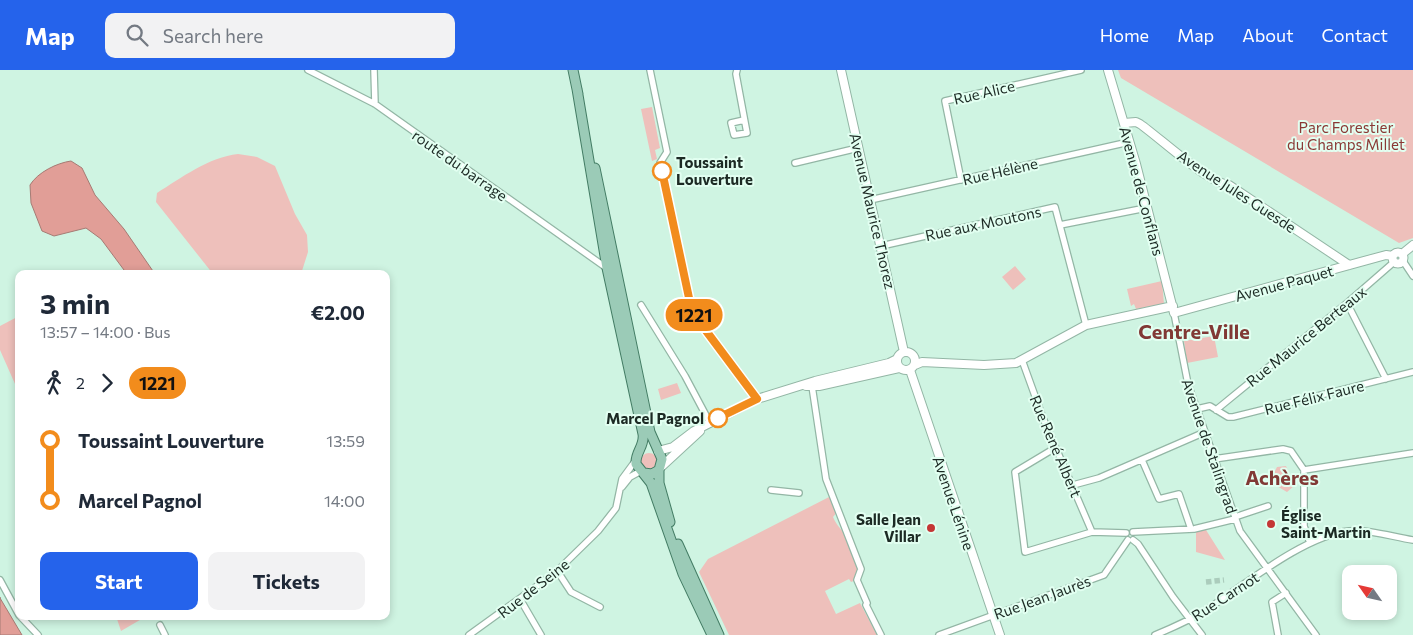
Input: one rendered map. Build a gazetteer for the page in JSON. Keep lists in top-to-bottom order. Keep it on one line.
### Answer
{"streets":{"street":["Rue Alice","route du barrage","Rue Hélène","Avenue de Conflans","Avenue Jules Guesde","Avenue Maurice Thorez","Rue aux Moutons","Avenue Paquet","Rue Maurice Berteaux","Rue Félix Faure","Rue René Albert","Avenue de Stalingrad","Avenue Lénine","Rue de Seine","Rue Carnot","Rue Jean Jaurès"]},"crossings":[["Rue Alice","Rue Hélène"],["Rue Hélène","Avenue de Conflans"],["Rue Hélène","Avenue Maurice Thorez"],["Avenue de Conflans","Avenue Jules Guesde"],["Avenue de Conflans","Avenue Paquet"],["Avenue de Conflans","Avenue de Stalingrad"],["Avenue Jules Guesde","Avenue Paquet"],["Avenue Maurice Thorez","Rue aux Moutons"],["Rue aux Moutons","Avenue Paquet"],["Avenue Paquet","Rue Maurice Berteaux"],["Avenue Paquet","Rue René Albert"],["Avenue Paquet","Avenue de Stalingrad"],["Avenue Paquet","Avenue Lénine"],["Rue Maurice Berteaux","Rue Félix Faure"],["Rue Félix Faure","Avenue de Stalingrad"],["Avenue de Stalingrad","Rue Carnot"],["Avenue Lénine","Rue Jean Jaurès"]],"districts":["Centre-Ville","Achères"],"parks":["Parc Forestier du Champs Millet"],"places":["Toussaint Louverture","Marcel Pagnol","Église Saint-Martin","Salle Jean Villar"],"lines":["bus line 1221"],"north":"top left","page":{"header":"Map","search":"Search here","nav":["Home","Map","About","Contact"],"on_map":"1221","heading":["3 min","13:57 – 14:00 · Bus","€2.00"],"legs":["2","1221"],"list":[{"name":"Toussaint Louverture","value":"13:59"},{"name":"Marcel Pagnol","value":"14:00"}],"buttons":["Start","Tickets"]}}
